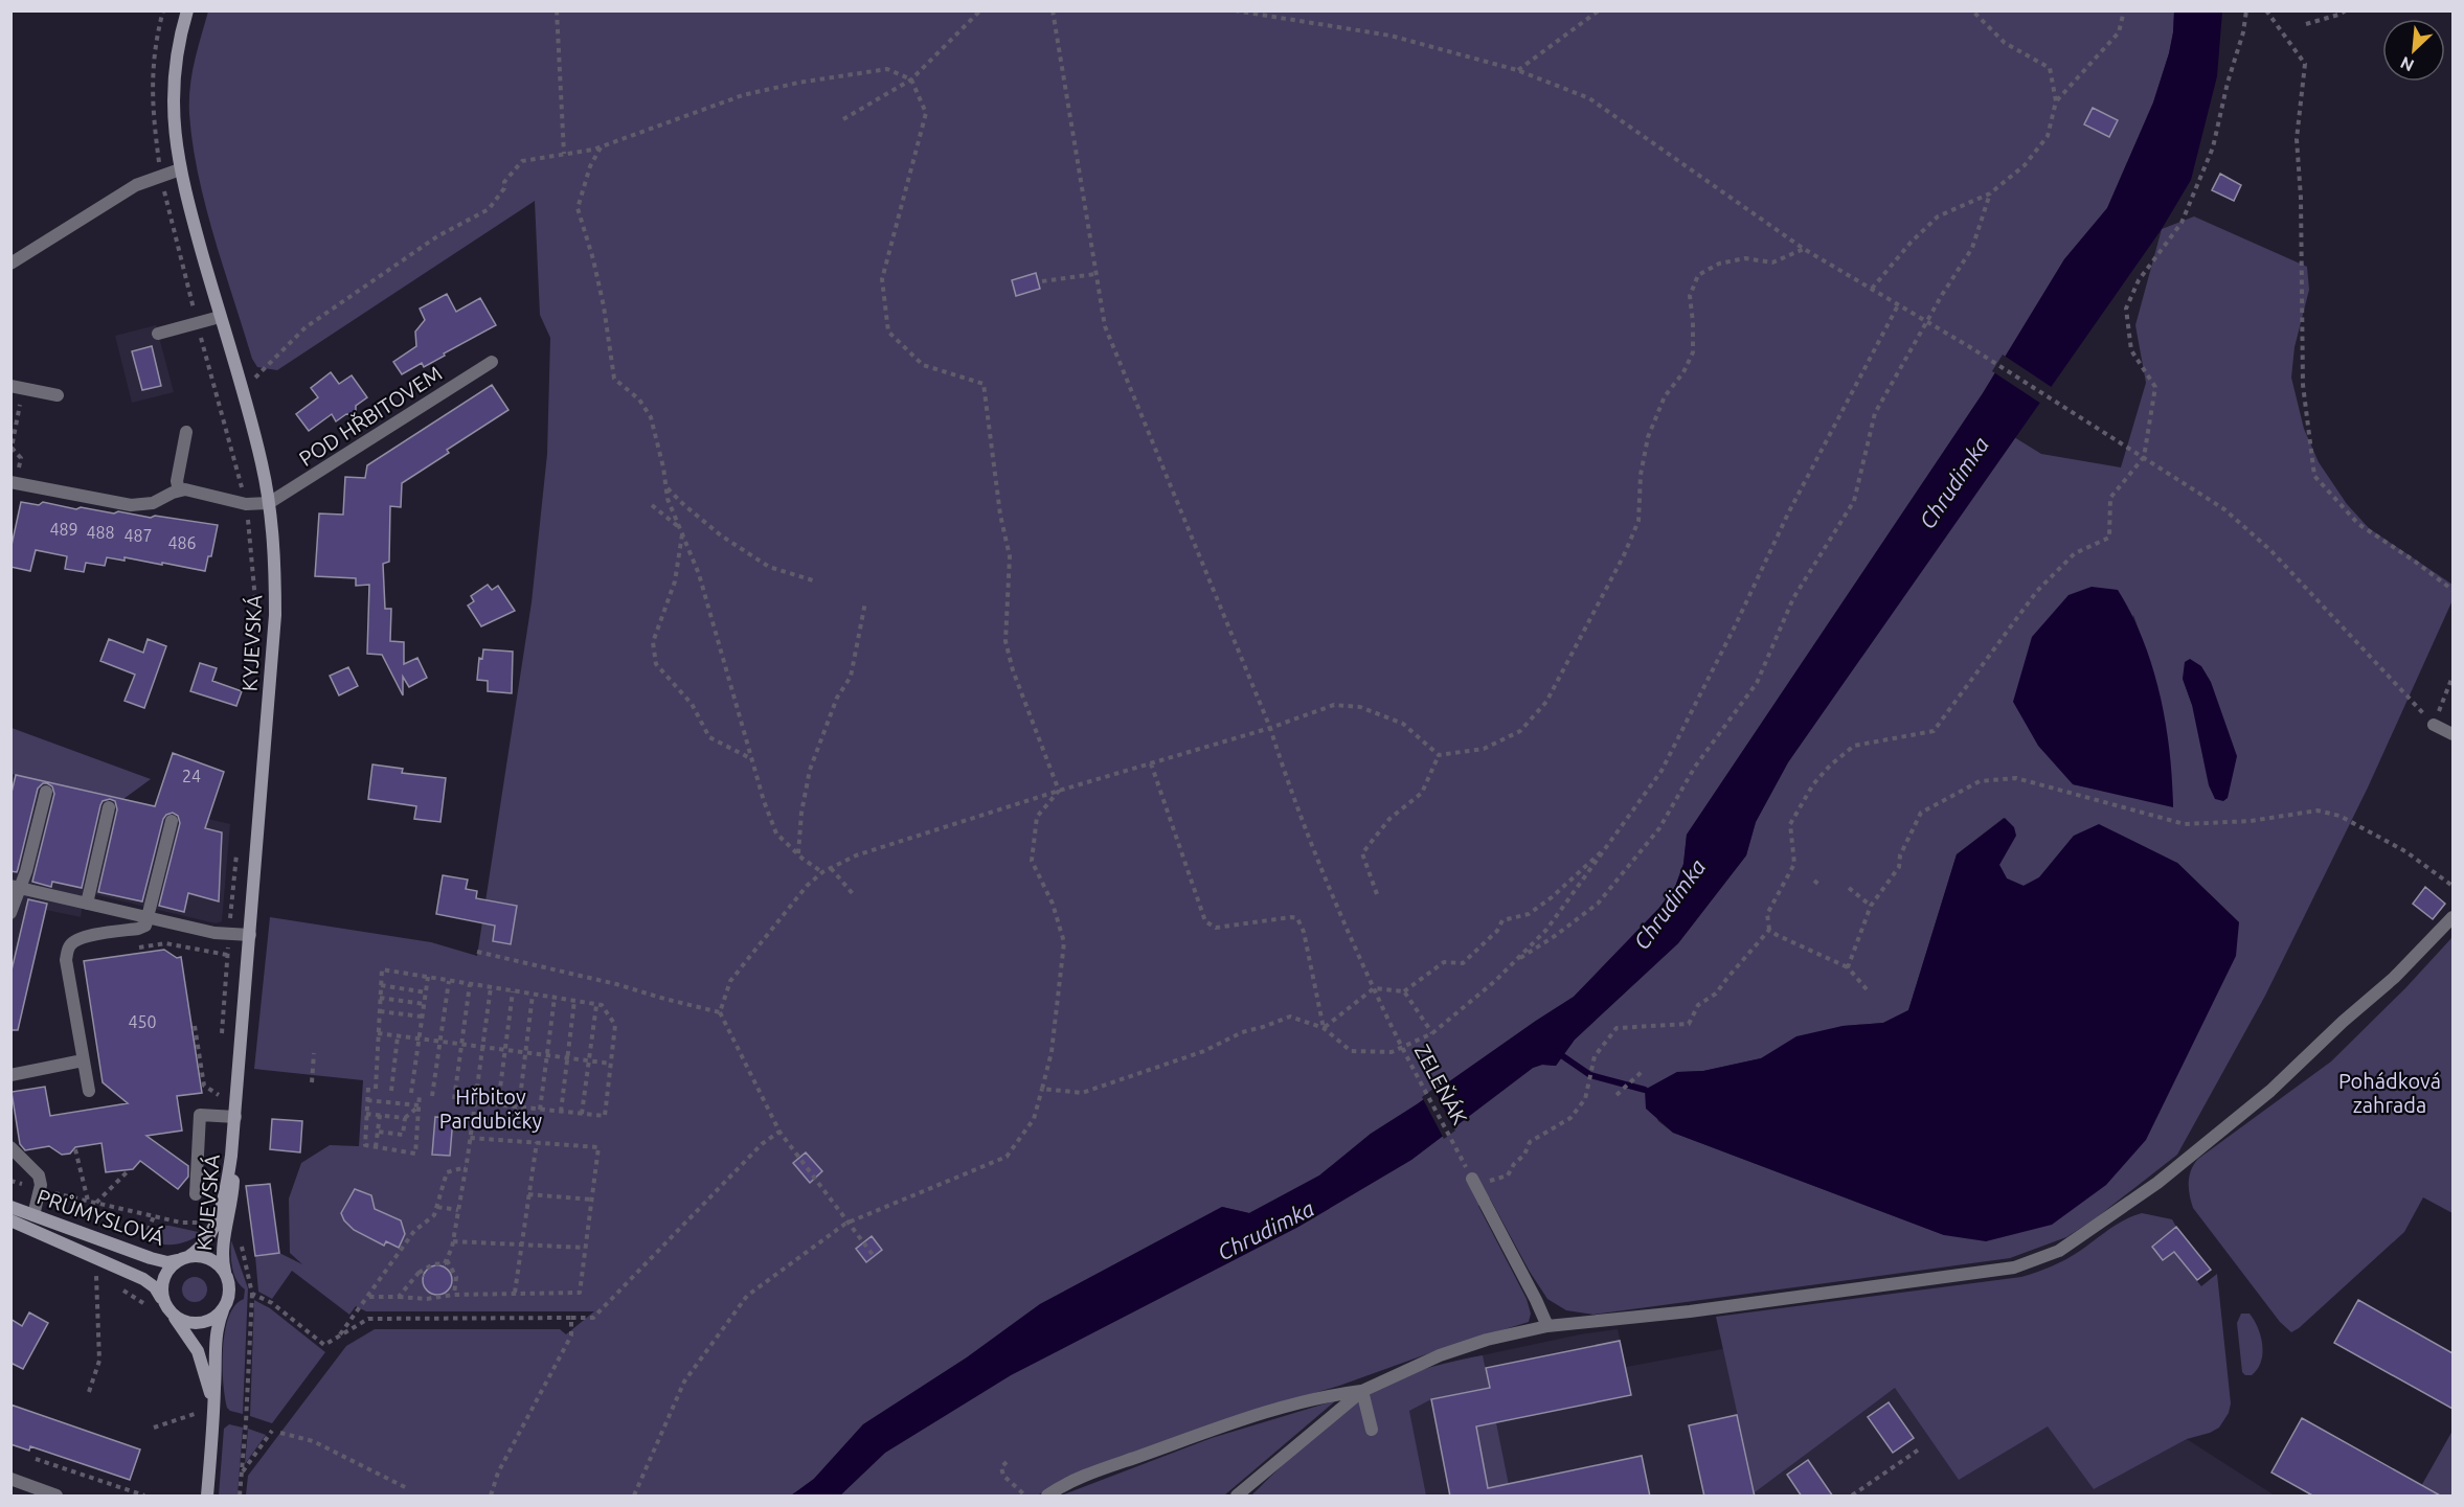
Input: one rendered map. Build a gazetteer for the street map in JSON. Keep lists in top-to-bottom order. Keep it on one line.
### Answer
{"streets":{"street":["POD HŘBITOVEM","KYJEVSKÁ","PRŮMYSLOVÁ"],"path":["ZELEŇÁK"]},"crossings":[["POD HŘBITOVEM","KYJEVSKÁ"],["KYJEVSKÁ","PRŮMYSLOVÁ"]],"water":["Chrudimka"],"parks":["Pohádková zahrada","Hřbitov Pardubičky"],"house_numbers":["489","488","487","486","24","450"],"north":"bottom left"}
